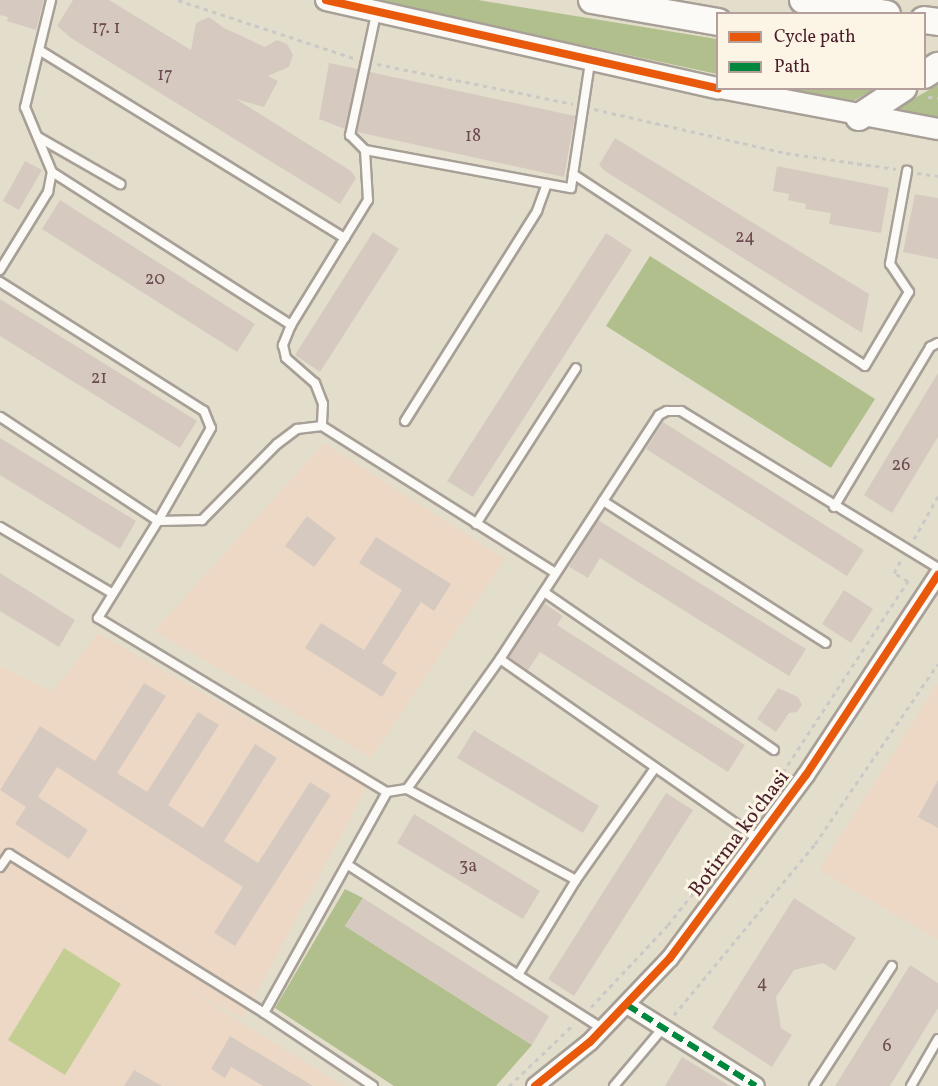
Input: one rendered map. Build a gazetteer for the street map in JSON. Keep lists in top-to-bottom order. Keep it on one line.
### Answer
{"streets":{"street":["Botirma ko'chasi"]},"house_numbers":["17. 1","17","18","24","20","21","26","3а","4","6"],"legend":["Cycle path","Path"]}
